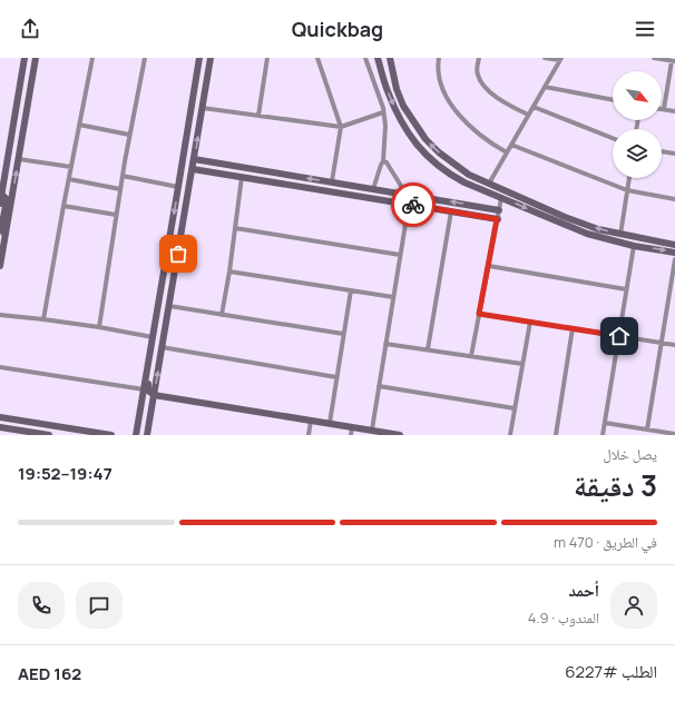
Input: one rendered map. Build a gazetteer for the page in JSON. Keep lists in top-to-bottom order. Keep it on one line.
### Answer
{"north":"bottom right","page":{"header":"Quickbag","heading":["3 دقيقة","يصل خلال","19:47–19:52"],"panel":["أحمد","المندوب · 4.9","الطلب #6227","AED 162"],"bar":"في الطريق · 470 m"}}
